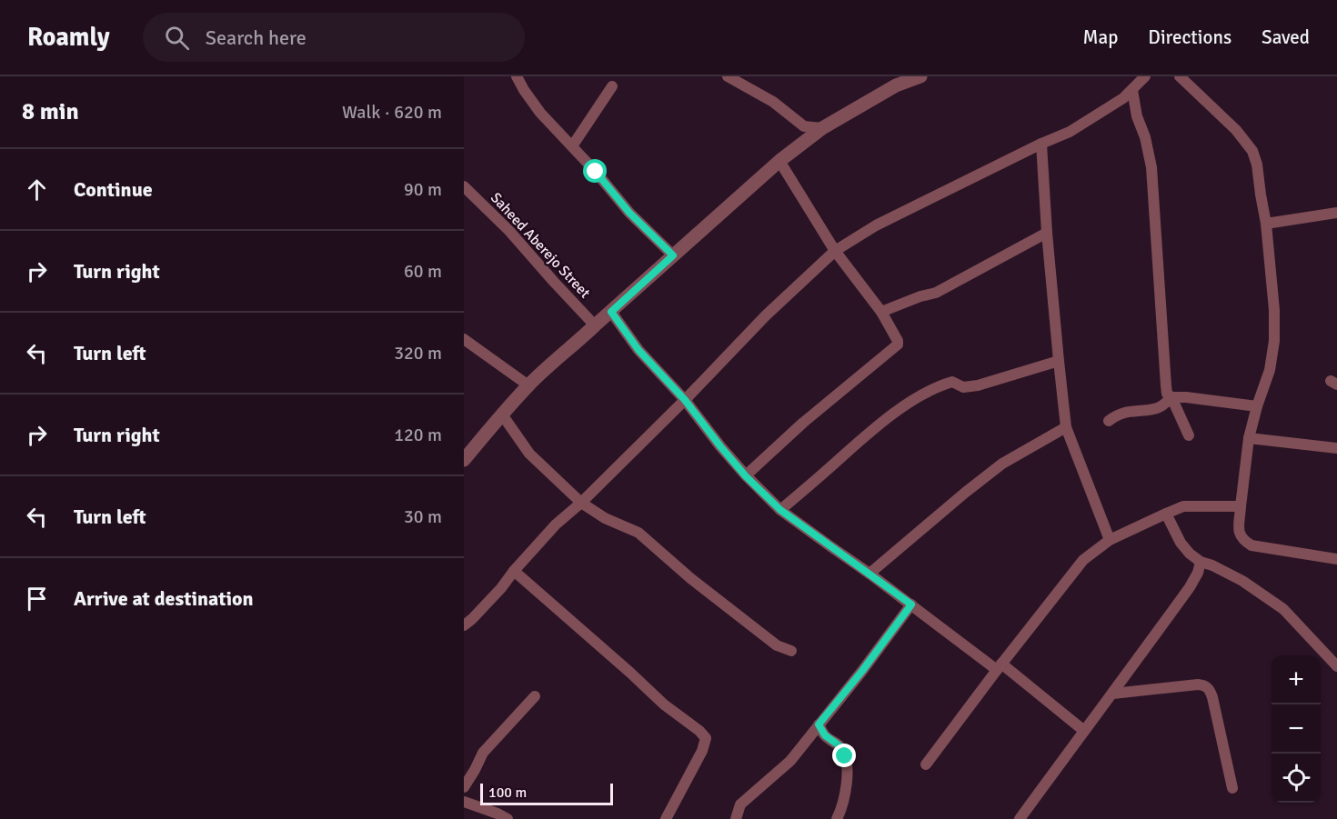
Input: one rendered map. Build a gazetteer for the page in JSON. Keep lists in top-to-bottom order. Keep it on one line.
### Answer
{"streets":{"street":["Saheed Aberejo Street"]},"scale_bar":"100 m","page":{"header":"Roamly","search":"Search here","nav":["Map","Directions","Saved"],"heading":["8 min","Walk · 620 m"],"list":[["Continue","90 m"],["Turn right","60 m"],["Turn left","320 m"],["Turn right","120 m"],["Turn left","30 m"],"Arrive at destination"],"map_buttons":["+","−"],"scale":"100 m"}}
